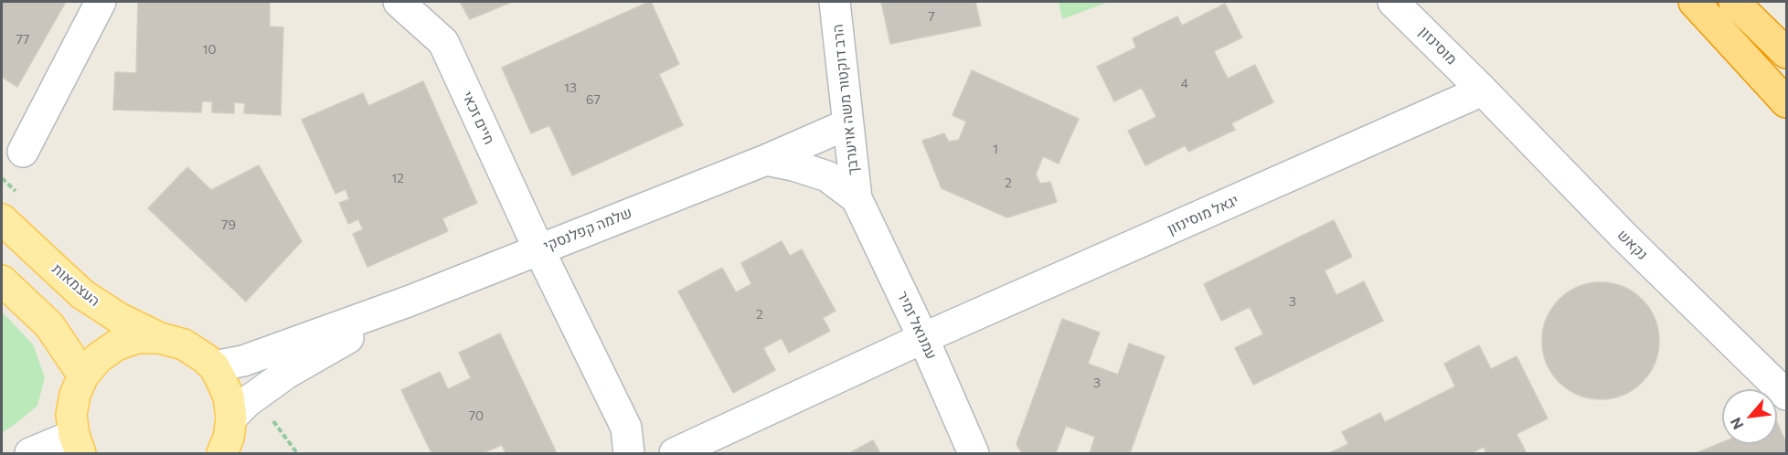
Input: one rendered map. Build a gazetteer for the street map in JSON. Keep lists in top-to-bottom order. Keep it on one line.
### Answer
{"streets":{"main road":["העצמאות"],"street":["מוסינזון","הרב דוקטור משה אויערבך","חיים זכאי","יגאל מוסינזון","שלמה קפלנסקי","נקאש","עמנואל זמיר"]},"crossings":[["מוסינזון","יגאל מוסינזון"],["מוסינזון","נקאש"],["הרב דוקטור משה אויערבך","שלמה קפלנסקי"],["הרב דוקטור משה אויערבך","עמנואל זמיר"],["חיים זכאי","שלמה קפלנסקי"],["יגאל מוסינזון","נקאש"],["יגאל מוסינזון","עמנואל זמיר"]],"house_numbers":["7","77","10","4","13","67","1","12","2","79","3","2","3","70"],"north":"bottom left"}
